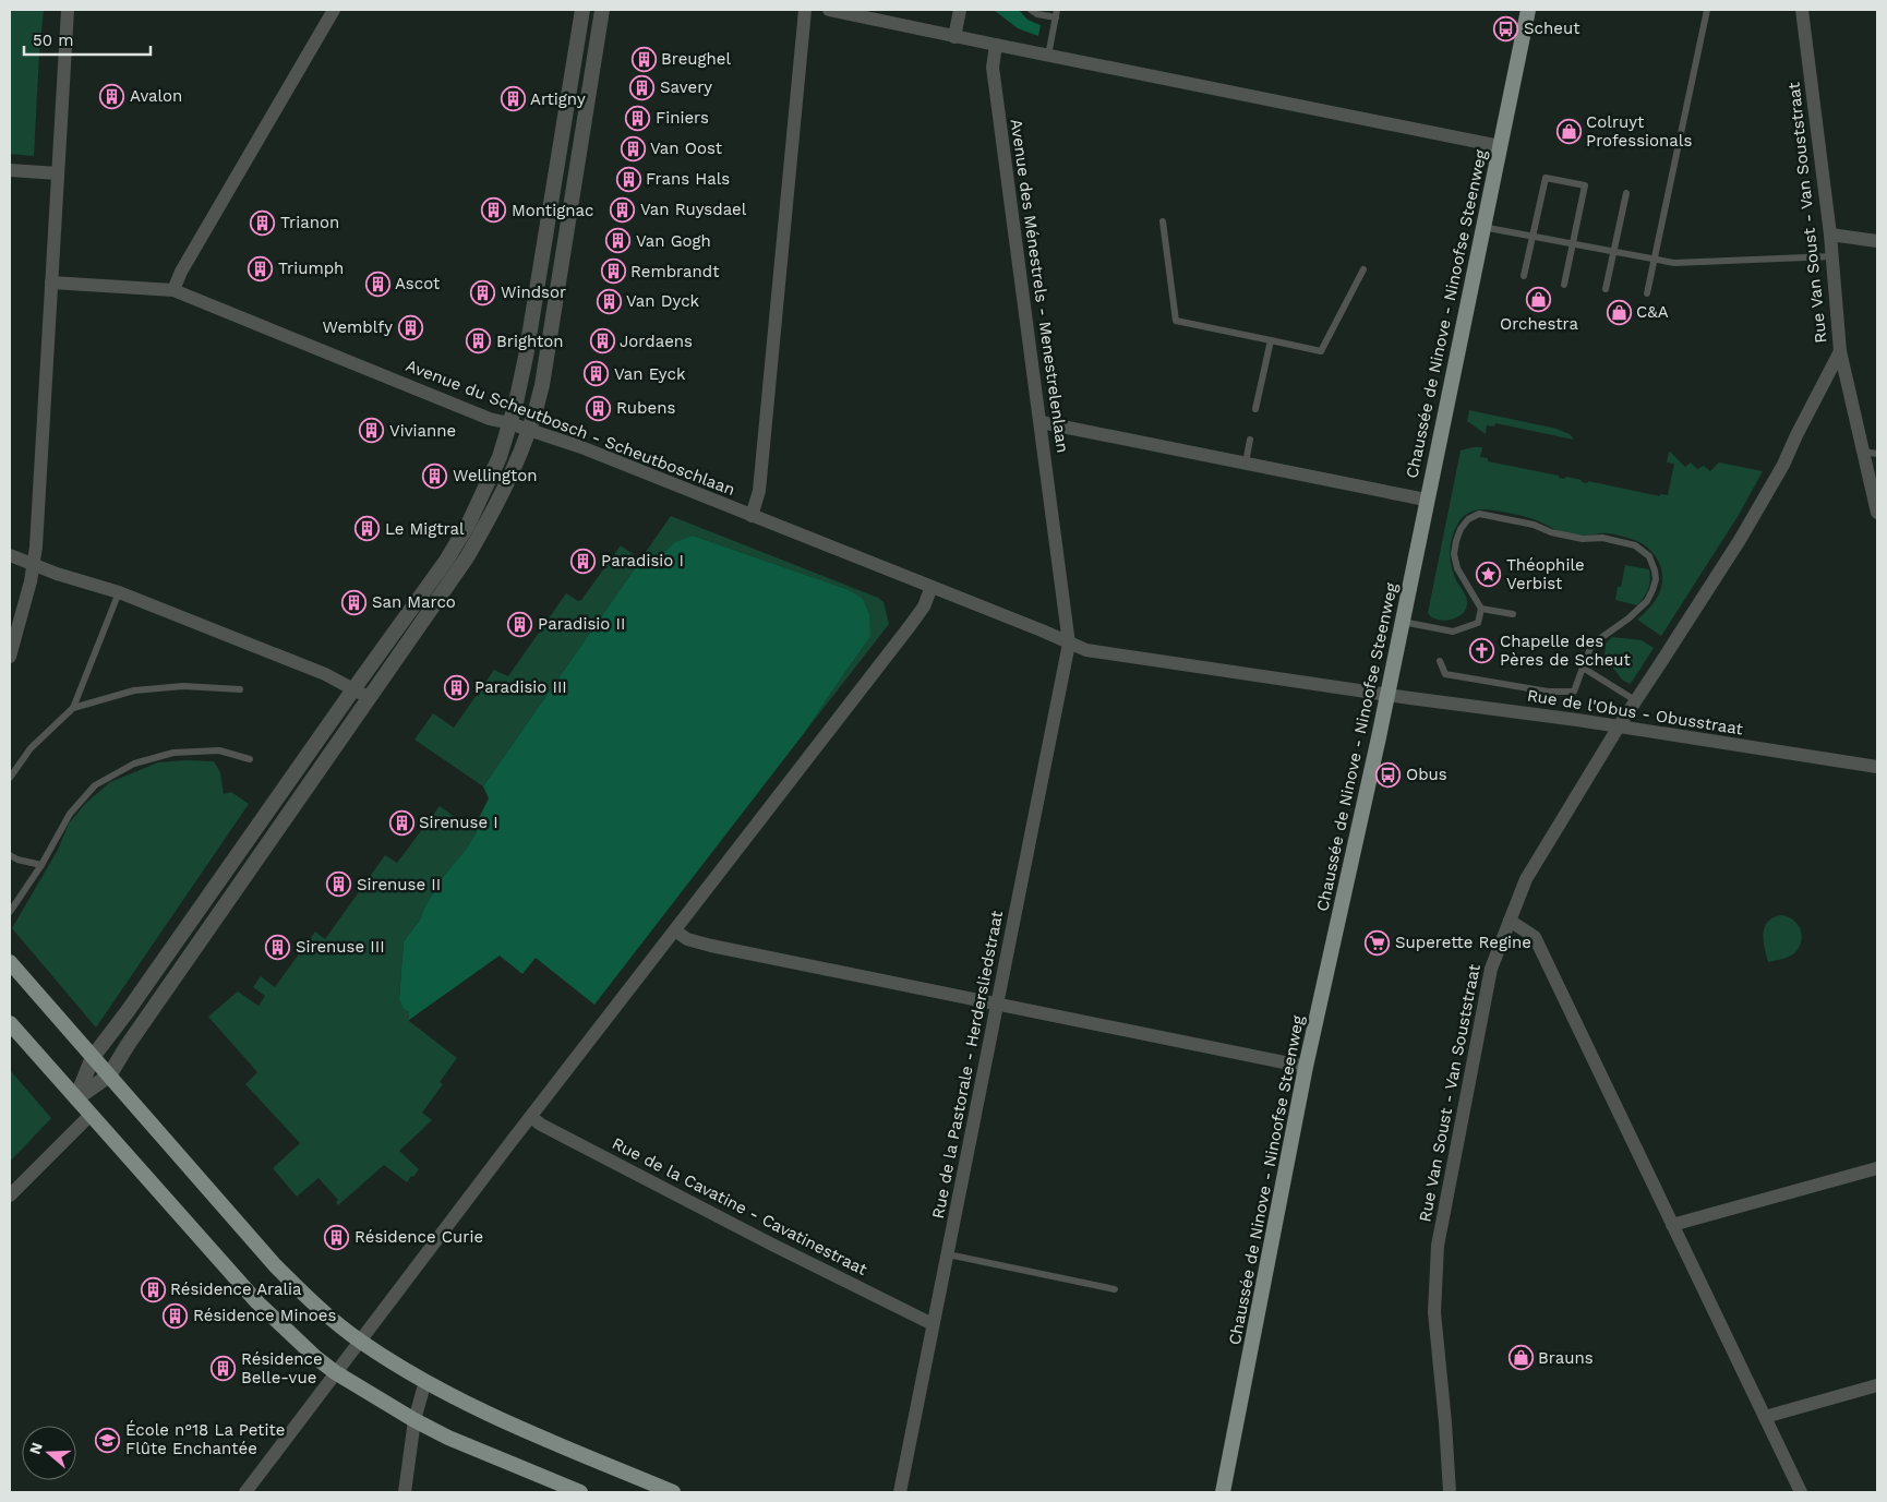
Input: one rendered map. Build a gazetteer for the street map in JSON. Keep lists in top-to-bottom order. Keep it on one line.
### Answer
{"streets":{"main road":["Chaussée de Ninove - Ninoofse Steenweg"],"street":["Rue Van Soust - Van Souststraat","Avenue des Ménestrels - Menestrelenlaan","Avenue du Scheutbosch - Scheutboschlaan","Rue de l'Obus - Obusstraat","Rue de la Pastorale - Herdersliedstraat","Rue de la Cavatine - Cavatinestraat"]},"crossings":[["Rue Van Soust - Van Souststraat","Rue de l'Obus - Obusstraat"],["Avenue des Ménestrels - Menestrelenlaan","Avenue du Scheutbosch - Scheutboschlaan"],["Avenue des Ménestrels - Menestrelenlaan","Rue de l'Obus - Obusstraat"],["Avenue des Ménestrels - Menestrelenlaan","Rue de la Pastorale - Herdersliedstraat"],["Chaussée de Ninove - Ninoofse Steenweg","Rue de l'Obus - Obusstraat"],["Avenue du Scheutbosch - Scheutboschlaan","Rue de l'Obus - Obusstraat"],["Avenue du Scheutbosch - Scheutboschlaan","Rue de la Pastorale - Herdersliedstraat"],["Rue de l'Obus - Obusstraat","Rue de la Pastorale - Herdersliedstraat"],["Rue de la Pastorale - Herdersliedstraat","Rue de la Cavatine - Cavatinestraat"]],"places":{"bus stop":["Scheut","Obus"],"building":["Breughel","Savery","Avalon","Artigny","Finiers","Van Oost","Frans Hals","Van Ruysdael","Montignac","Trianon","Van Gogh","Triumph","Rembrandt","Ascot","Windsor","Van Dyck","Wemblfy","Brighton","Jordaens","Van Eyck","Rubens","Vivianne","Wellington","Le Migtral","Paradisio I","San Marco","Paradisio II","Paradisio III","Sirenuse I","Sirenuse II","Sirenuse III","Résidence Curie","Résidence Aralia","Résidence Minoes","Résidence Belle-vue"],"shop":["Colruyt Professionals","Orchestra","C&A","Brauns"],"place":["Théophile Verbist"],"church":["Chapelle des Pères de Scheut"],"supermarket":["Superette Regine"],"school or university":["École n°18 La Petite Flûte Enchantée"]},"scale_bar":"50 m","north":"left"}
